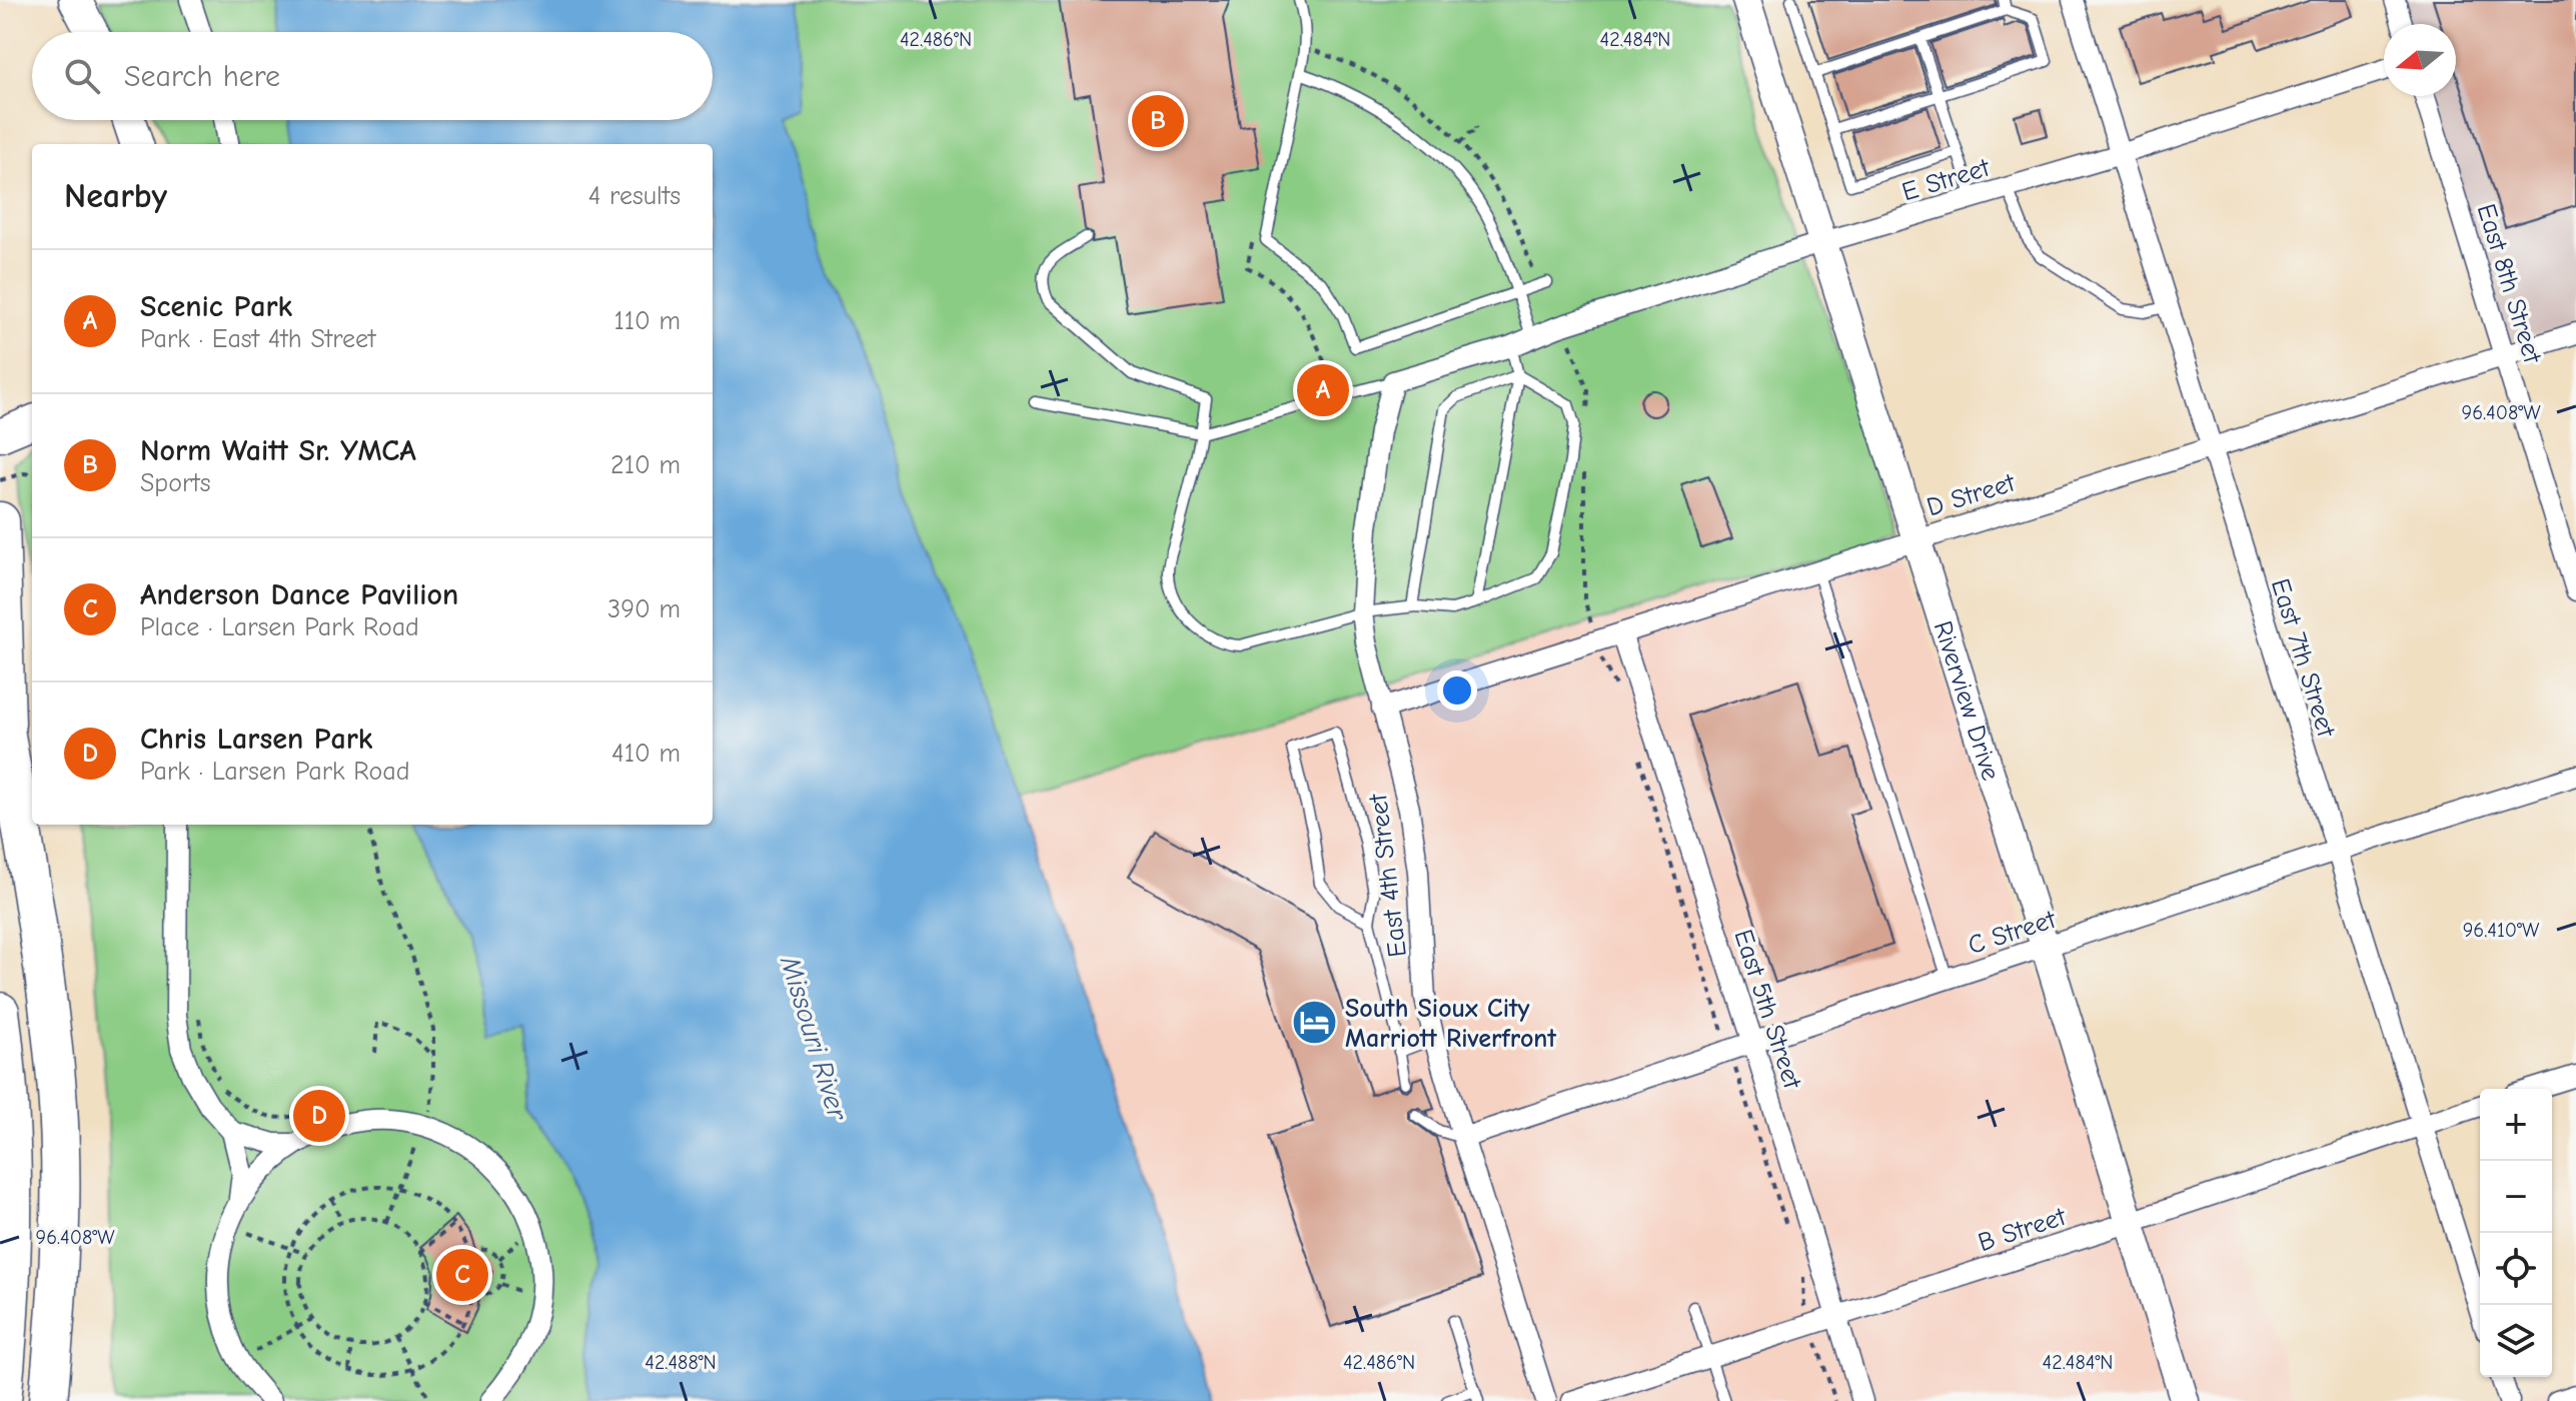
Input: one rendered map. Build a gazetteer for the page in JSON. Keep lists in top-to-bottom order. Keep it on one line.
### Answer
{"streets":{"main road":["Riverview Drive"],"street":["E Street","East 8th Street","D Street","East 7th Street","East 4th Street","C Street","East 5th Street","B Street"]},"crossings":[["E Street","East 7th Street"],["E Street","Riverview Drive"],["E Street","East 4th Street"],["East 8th Street","D Street"],["D Street","East 7th Street"],["D Street","Riverview Drive"],["D Street","East 4th Street"],["D Street","East 5th Street"],["East 7th Street","C Street"],["East 7th Street","B Street"],["Riverview Drive","C Street"],["Riverview Drive","B Street"],["East 4th Street","C Street"],["C Street","East 5th Street"],["East 5th Street","B Street"]],"water":["Missouri River"],"places":{"hotel":["South Sioux City Marriott Riverfront"]},"north":"left","page":{"search":"Search here","pins":["B","A","D","C"],"heading":["Nearby","4 results"],"list":[{"mark":"A","name":"Scenic Park","note":"Park · East 4th Street","value":"110 m"},{"mark":"B","name":"Norm Waitt Sr. YMCA","note":"Sports","value":"210 m"},{"mark":"C","name":"Anderson Dance Pavilion","note":"Place · Larsen Park Road","value":"390 m"},{"mark":"D","name":"Chris Larsen Park","note":"Park · Larsen Park Road","value":"410 m"}],"map_buttons":["+","−"]},"coordinates":["42.486°N","42.484°N","96.408°W","96.410°W","42.488°N"]}
